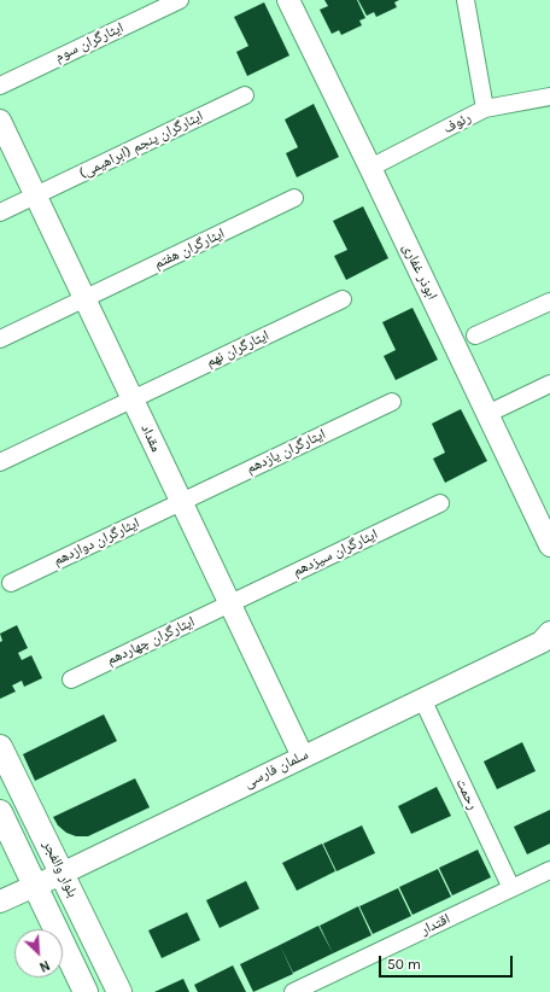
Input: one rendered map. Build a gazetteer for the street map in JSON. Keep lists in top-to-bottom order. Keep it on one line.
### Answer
{"streets":{"main road":["بلوار والفجر"],"street":["ایثارگران سوم","رئوف","ایثارگران پنجم (ابراهیمی)","ایثارگران هفتم","ابوذر غفاری","ایثارگران نهم","مقداد","ایثارگران یازدهم","ایثارگران دوازدهم","ایثارگران سیزدهم","ایثارگران چهاردهم","سلمان فارسی","رحمت","اقتدار"]},"crossings":[["رئوف","ابوذر غفاری"],["ایثارگران پنجم (ابراهیمی)","مقداد"],["ایثارگران هفتم","مقداد"],["ایثارگران نهم","مقداد"],["مقداد","ایثارگران یازدهم"],["مقداد","ایثارگران دوازدهم"],["مقداد","ایثارگران سیزدهم"],["مقداد","ایثارگران چهاردهم"],["مقداد","سلمان فارسی"],["ایثارگران یازدهم","ایثارگران دوازدهم"],["ایثارگران سیزدهم","ایثارگران چهاردهم"],["سلمان فارسی","رحمت"],["سلمان فارسی","بلوار والفجر"],["رحمت","اقتدار"]],"scale_bar":"50 m","north":"bottom right"}
